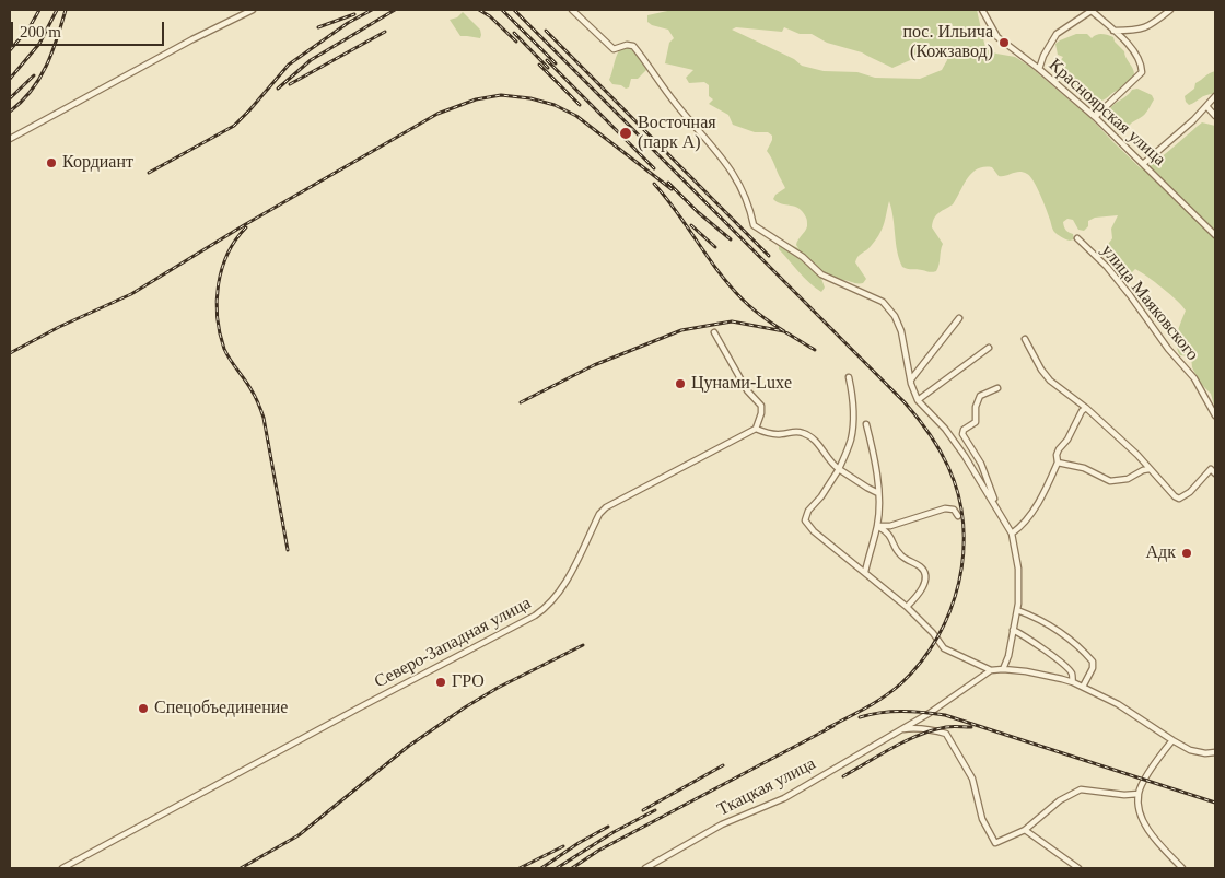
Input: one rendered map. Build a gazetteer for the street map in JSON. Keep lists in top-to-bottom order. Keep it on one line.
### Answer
{"streets":{"street":["Красноярская улица","улица Маяковского","Северо-Западная улица","Ткацкая улица"]},"places":["пос. Ильича (Кожзавод)","Восточная (парк А)","Кордиант","Цунами-Luxe","Адк","ГРО","Спецобъединение"],"scale_bar":"200 m"}
